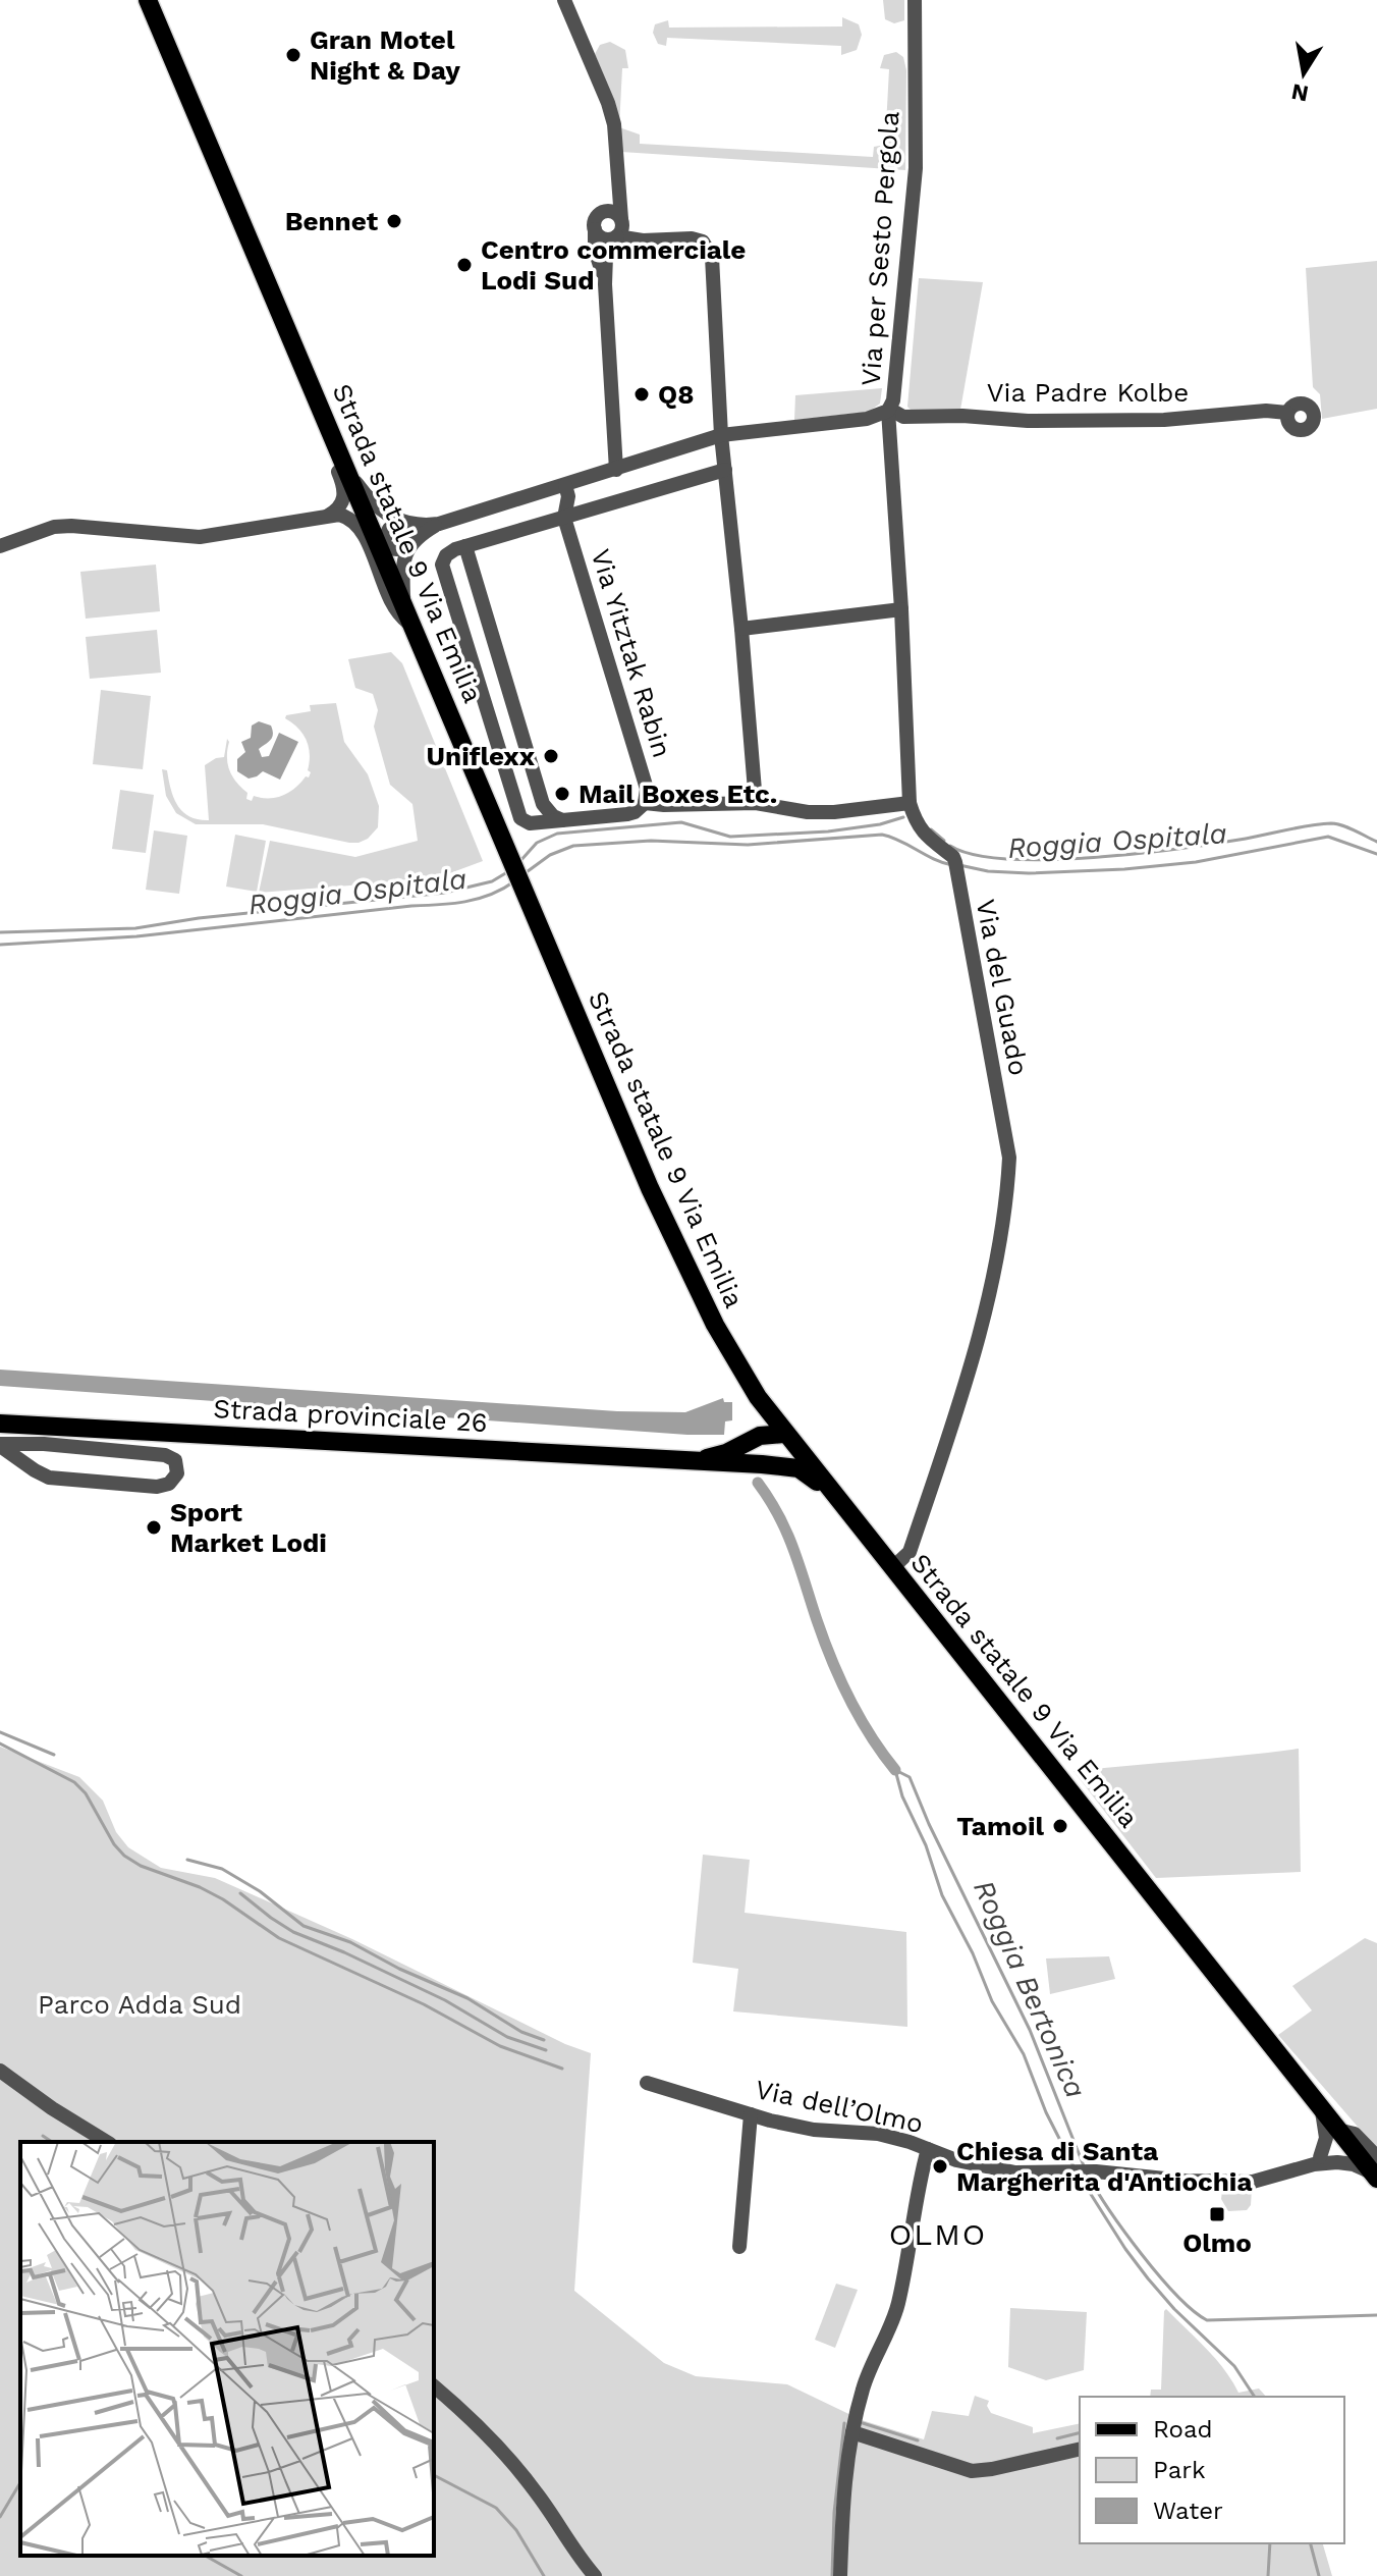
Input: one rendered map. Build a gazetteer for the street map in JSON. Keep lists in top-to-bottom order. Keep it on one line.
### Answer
{"streets":{"main road":["Strada statale 9 Via Emilia","Strada provinciale 26"],"street":["Via per Sesto Pergola","Via Padre Kolbe","Via Yitztak Rabin","Via del Guado","Via dell’Olmo"]},"crossings":[["Via per Sesto Pergola","Via Padre Kolbe"],["Via per Sesto Pergola","Strada statale 9 Via Emilia"],["Via per Sesto Pergola","Via del Guado"],["Via Padre Kolbe","Via del Guado"],["Strada statale 9 Via Emilia","Via del Guado"],["Strada statale 9 Via Emilia","Strada provinciale 26"],["Strada statale 9 Via Emilia","Via dell’Olmo"]],"districts":["OLMO"],"water":["Roggia Ospitala","Roggia Bertonica"],"parks":["Parco Adda Sud"],"places":{"other":["Gran Motel Night & Day","Bennet","Centro commerciale Lodi Sud","Q8","Uniflexx","Mail Boxes Etc.","Sport Market Lodi","Tamoil","Chiesa di Santa Margherita d'Antiochia"],"transit":["Olmo"]},"legend":["Road","Park","Water"],"north":"bottom"}
